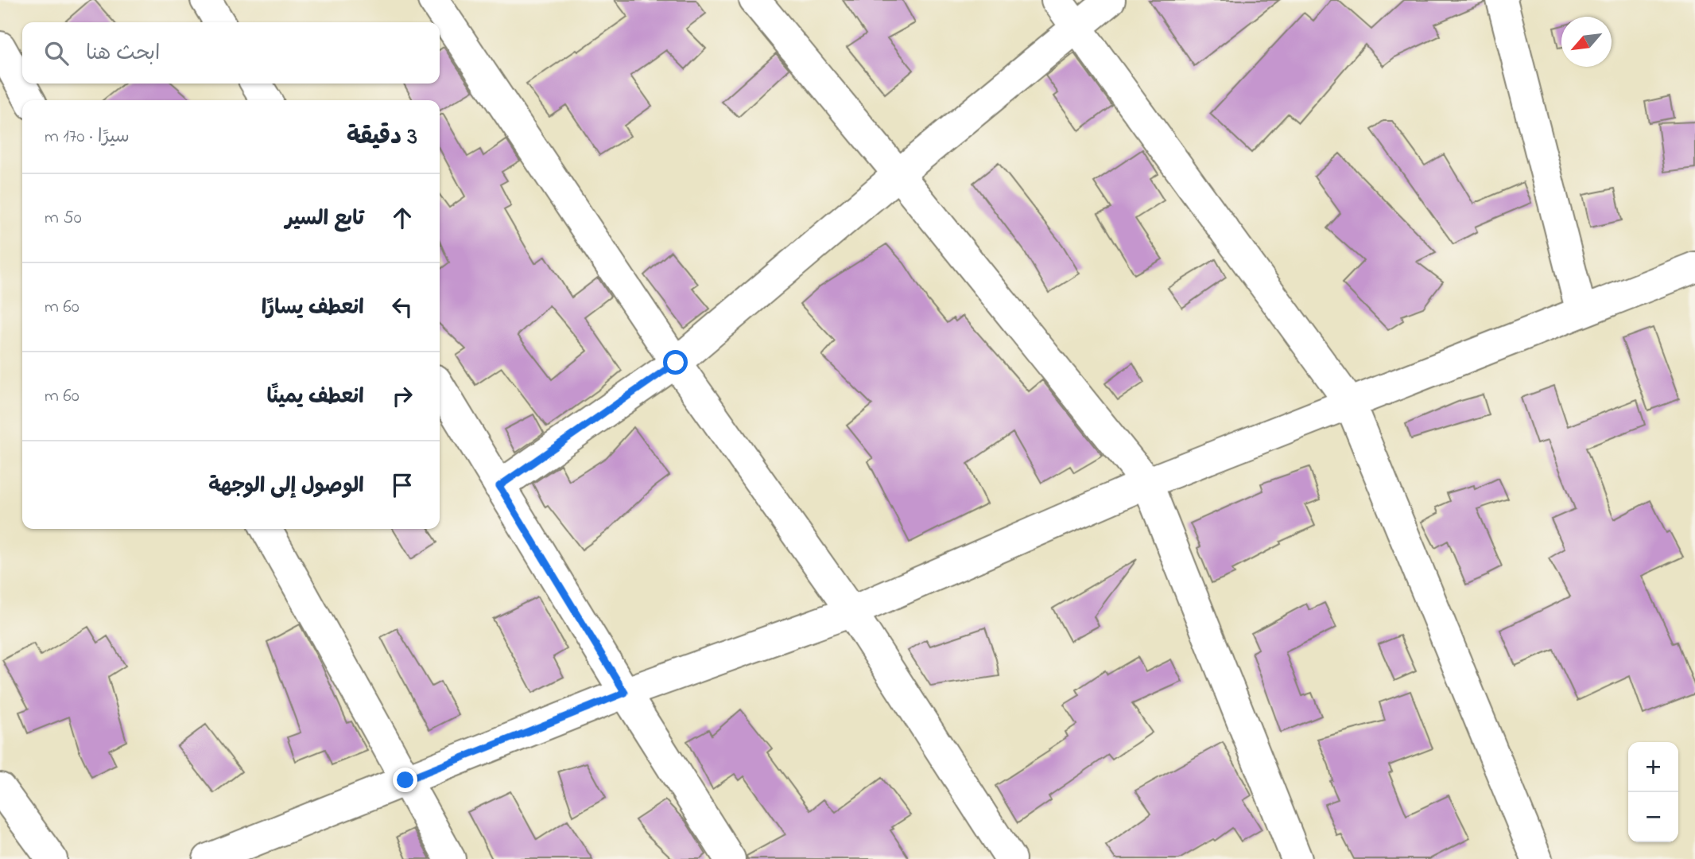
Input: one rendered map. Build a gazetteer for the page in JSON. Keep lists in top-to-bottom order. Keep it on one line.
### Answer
{"north":"bottom left","page":{"search":"ابحث هنا","heading":["3 دقيقة","سيرًا · 170 m"],"list":[["تابع السير","50 m"],["انعطف يسارًا","60 m"],["انعطف يمينًا","60 m"],"الوصول إلى الوجهة"],"map_buttons":["+","−"]}}
